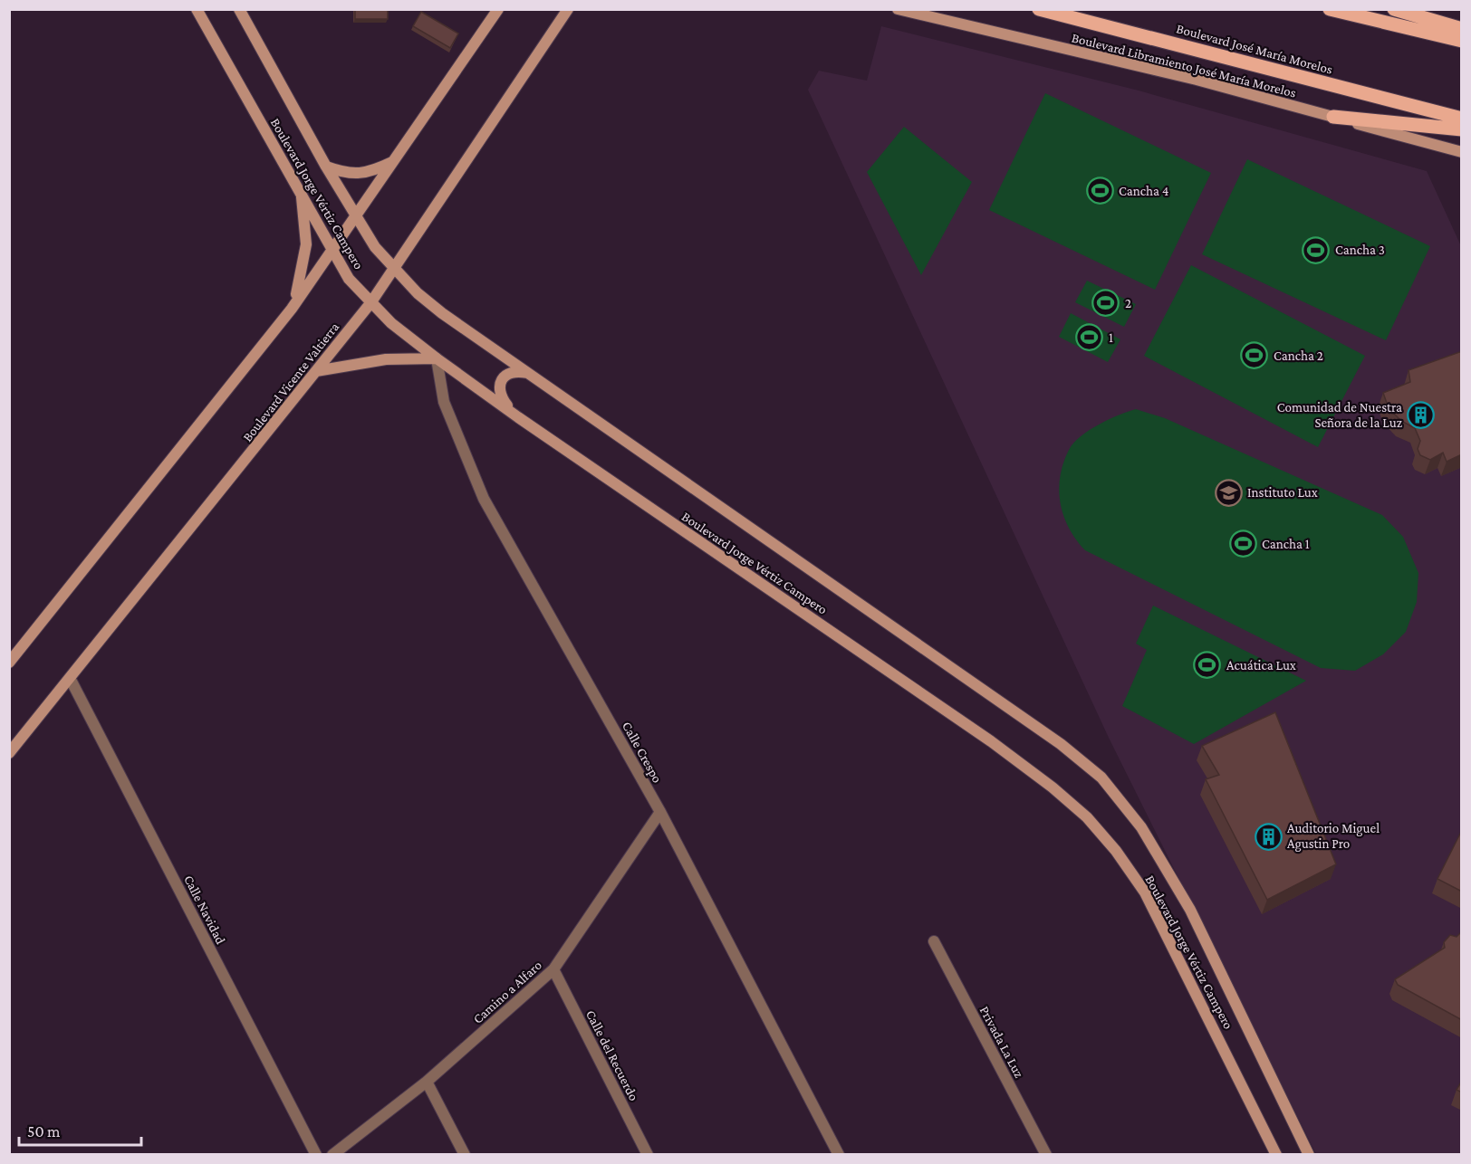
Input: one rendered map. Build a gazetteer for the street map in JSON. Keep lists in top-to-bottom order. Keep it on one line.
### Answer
{"streets":{"main road":["Boulevard José María Morelos","Boulevard Libramiento José María Morelos","Boulevard Jorge Vértiz Campero","Boulevard Vicente Valtierra"],"street":["Calle Crespo","Calle Navidad","Camino a Alfaro","Privada La Luz","Calle del Recuerdo"]},"crossings":[["Boulevard Jorge Vértiz Campero","Boulevard Vicente Valtierra"],["Boulevard Jorge Vértiz Campero","Calle Crespo"],["Boulevard Vicente Valtierra","Calle Navidad"],["Calle Crespo","Camino a Alfaro"],["Camino a Alfaro","Calle del Recuerdo"]],"places":{"sports":["Cancha 4","Cancha 3","2","1","Cancha 2","Cancha 1","Acuática Lux"],"building":["Comunidad de Nuestra Señora de la Luz","Auditorio Miguel Agustin Pro"],"school or university":["Instituto Lux"]},"scale_bar":"50 m"}
